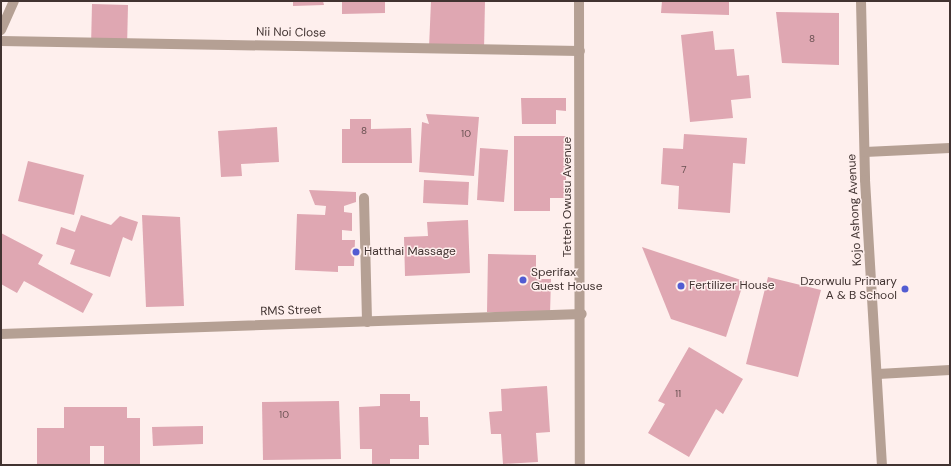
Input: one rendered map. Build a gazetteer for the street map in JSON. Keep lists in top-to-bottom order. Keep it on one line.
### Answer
{"streets":{"street":["Nii Noi Close","Tetteh Owusu Avenue","Kojo Ashong Avenue","RMS Street"]},"crossings":[["Nii Noi Close","Tetteh Owusu Avenue"],["Tetteh Owusu Avenue","RMS Street"]],"places":["Hatthai Massage","Sperifax Guest House","Fertilizer House","Dzorwulu Primary A & B School"],"house_numbers":["8","8","10","7","11","10"]}
